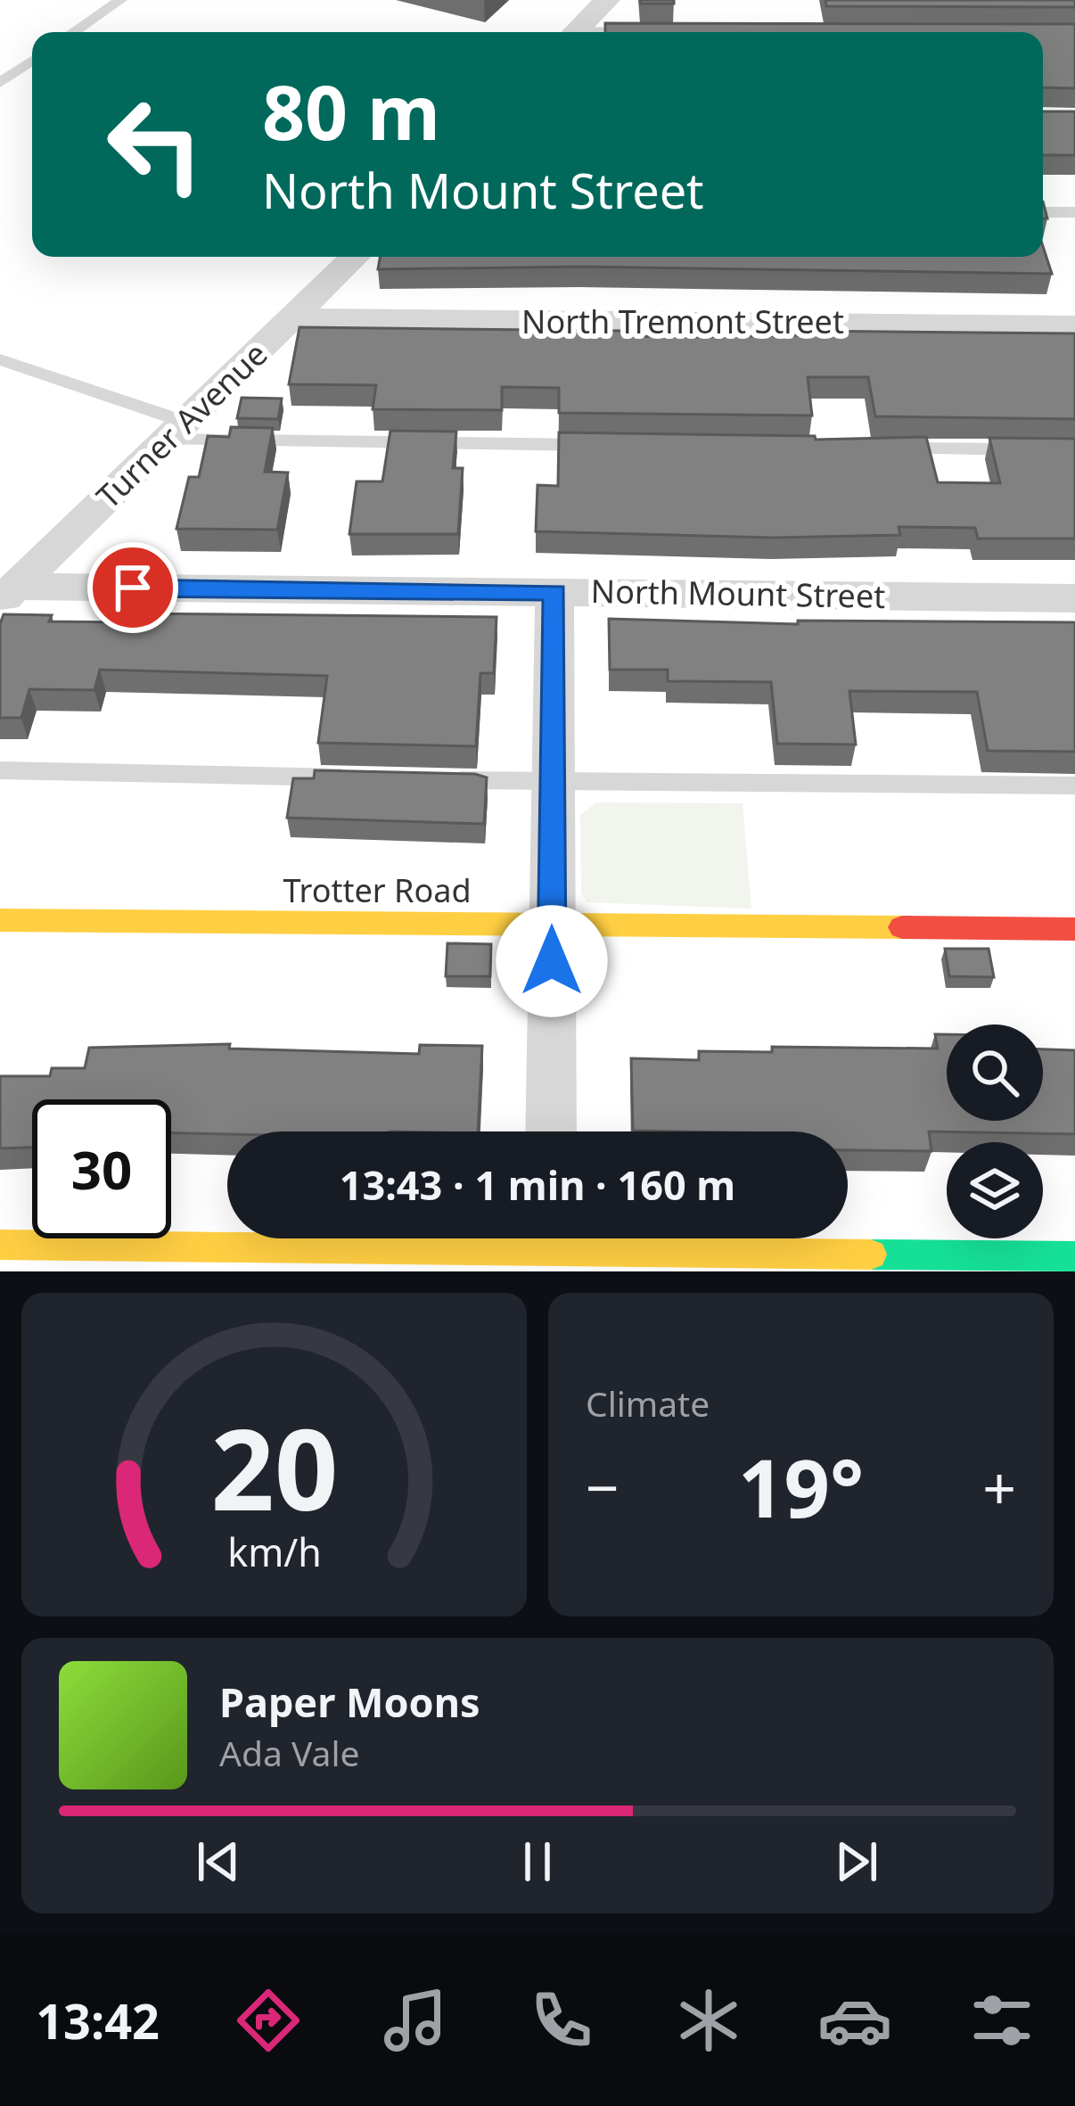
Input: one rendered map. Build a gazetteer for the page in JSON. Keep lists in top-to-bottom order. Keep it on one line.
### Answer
{"streets":{"street":["North Tremont Street","Turner Avenue","North Mount Street","Trotter Road"]},"crossings":[["North Tremont Street","Turner Avenue"],["Turner Avenue","North Mount Street"]],"page":{"turn":["80 m","North Mount Street"],"limit":"30","trip":"13:43 · 1 min · 160 m","tile":"Climate","heat":["−","19°","+"],"song":["Paper Moons","Ada Vale"],"tabs":"13:42","gauge":["20","km/h"]}}
